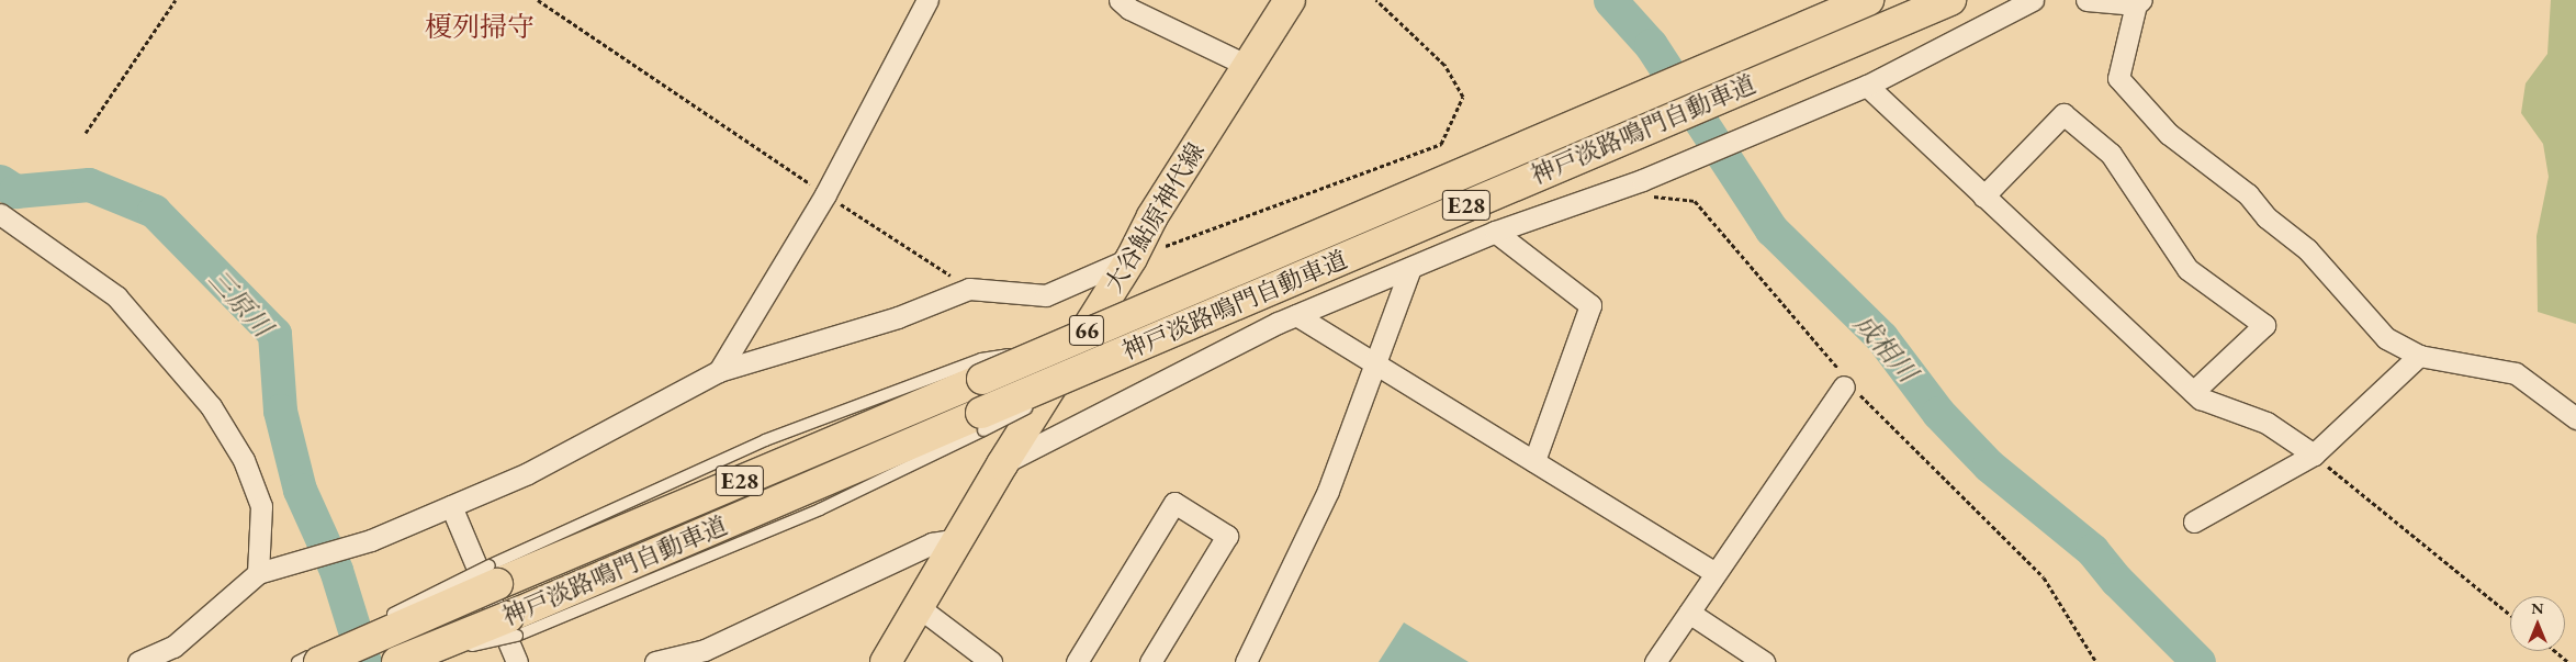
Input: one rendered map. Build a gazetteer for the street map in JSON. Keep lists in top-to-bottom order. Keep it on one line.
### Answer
{"streets":{"main road":["神戸淡路鳴門自動車道","E28","大谷鮎原神代線","66"]},"districts":["榎列掃守"],"water":["三原川","成相川"],"north":"top"}
